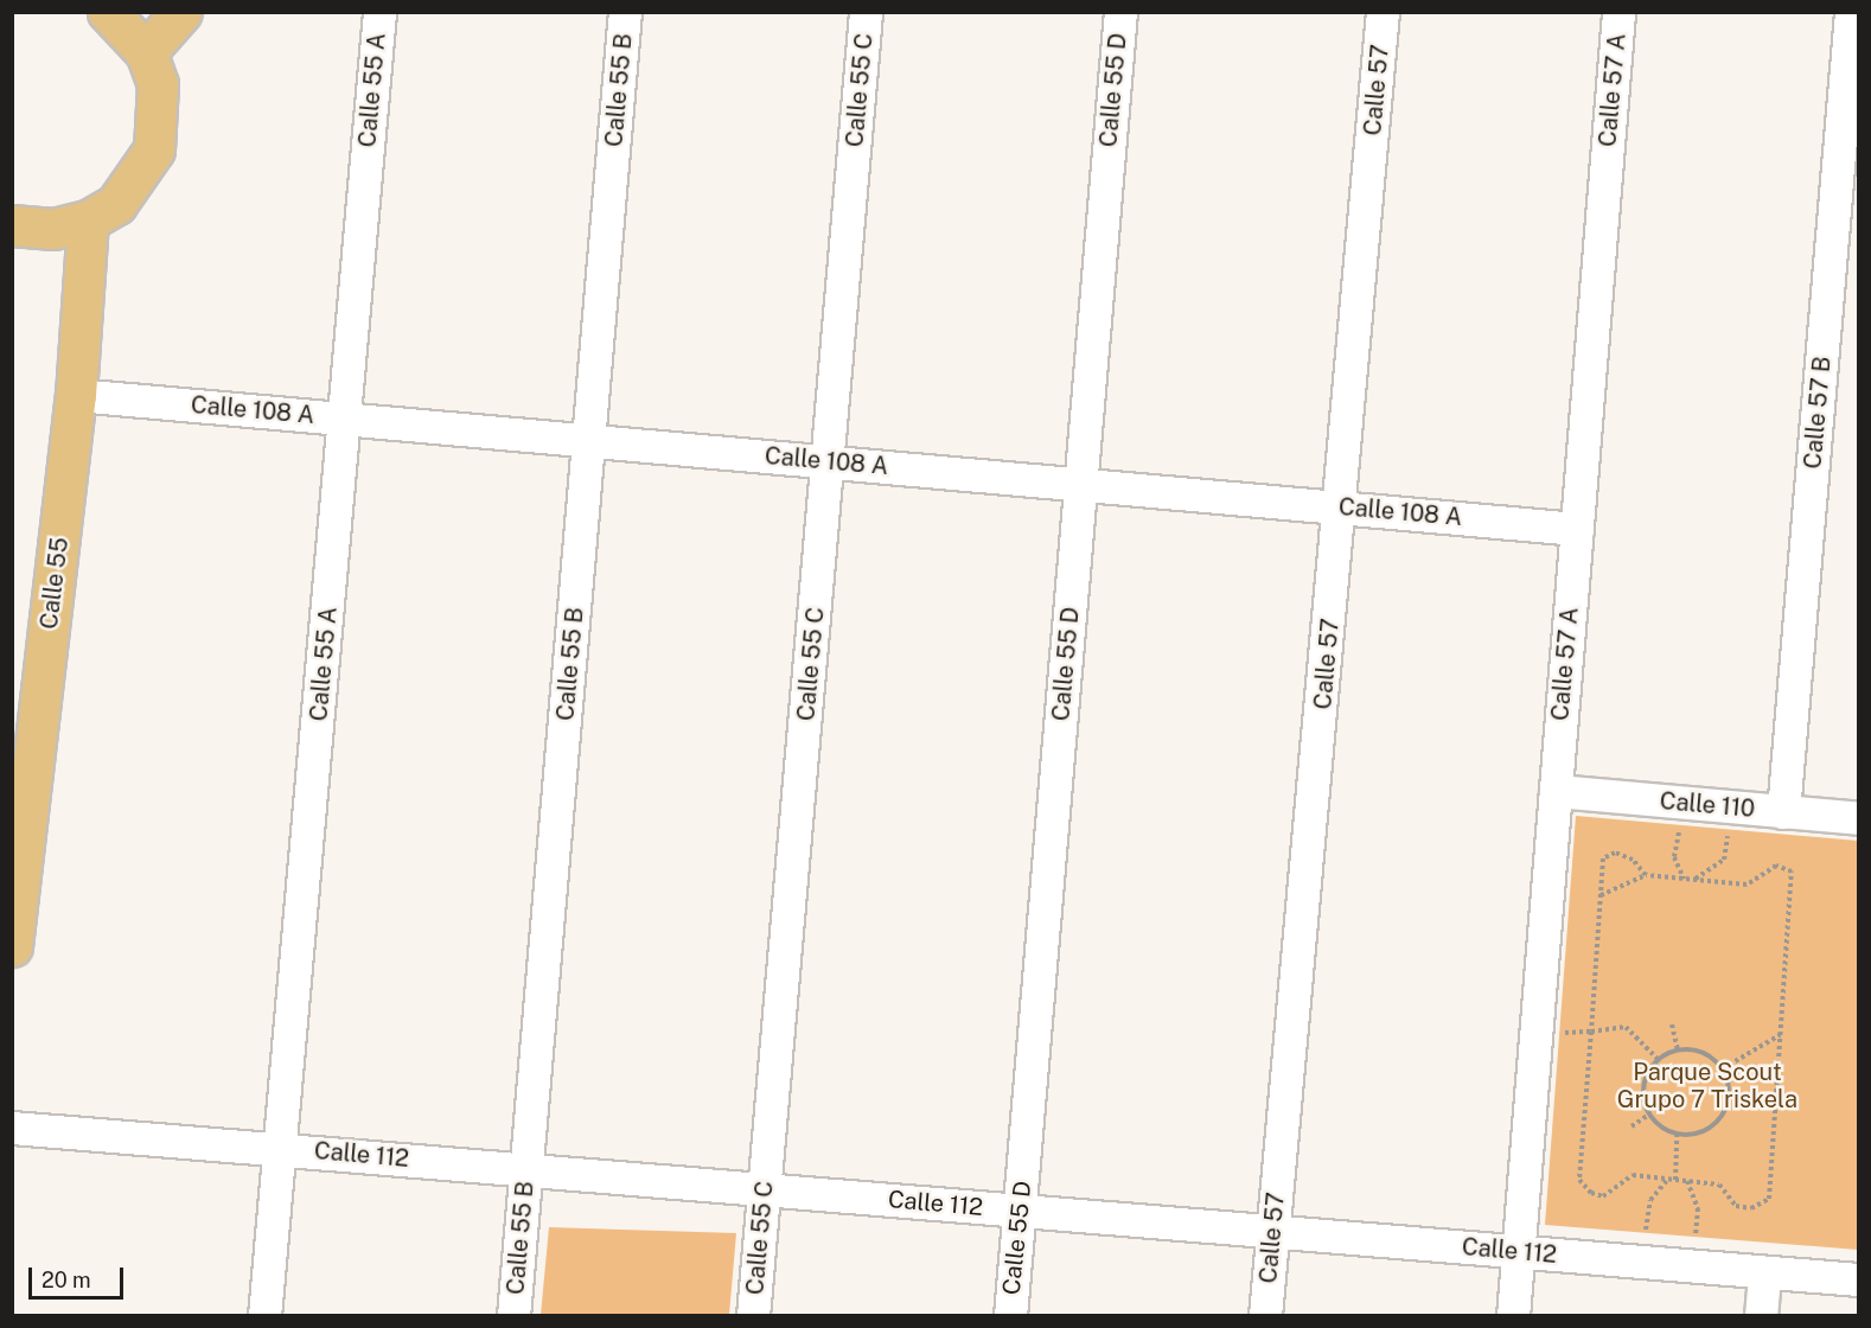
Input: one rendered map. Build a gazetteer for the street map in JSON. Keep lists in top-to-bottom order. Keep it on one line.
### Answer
{"streets":{"main road":["Calle 55"],"street":["Calle 55 A","Calle 55 B","Calle 55 C","Calle 55 D","Calle 57","Calle 57 A","Calle 108 A","Calle 57 B","Calle 110","Calle 112"]},"crossings":[["Calle 55 A","Calle 108 A"],["Calle 55 A","Calle 112"],["Calle 55 B","Calle 108 A"],["Calle 55 B","Calle 112"],["Calle 55 C","Calle 108 A"],["Calle 55 C","Calle 112"],["Calle 55 D","Calle 108 A"],["Calle 55 D","Calle 112"],["Calle 57","Calle 108 A"],["Calle 57","Calle 112"],["Calle 57 A","Calle 108 A"],["Calle 57 A","Calle 110"],["Calle 57 A","Calle 112"],["Calle 108 A","Calle 55"],["Calle 57 B","Calle 110"]],"parks":["Parque Scout Grupo 7 Triskela"],"scale_bar":"20 m"}
